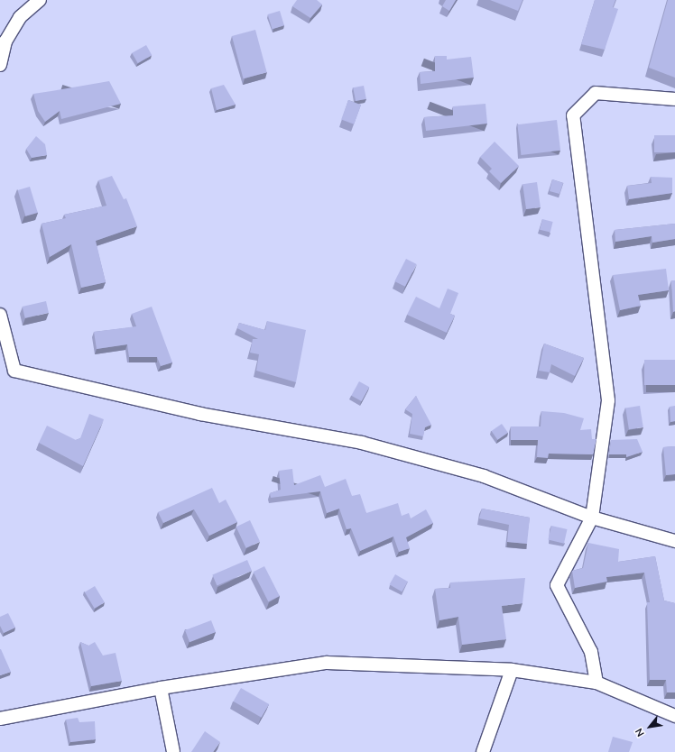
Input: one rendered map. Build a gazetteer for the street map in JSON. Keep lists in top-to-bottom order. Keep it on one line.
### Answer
{"north":"bottom left"}
